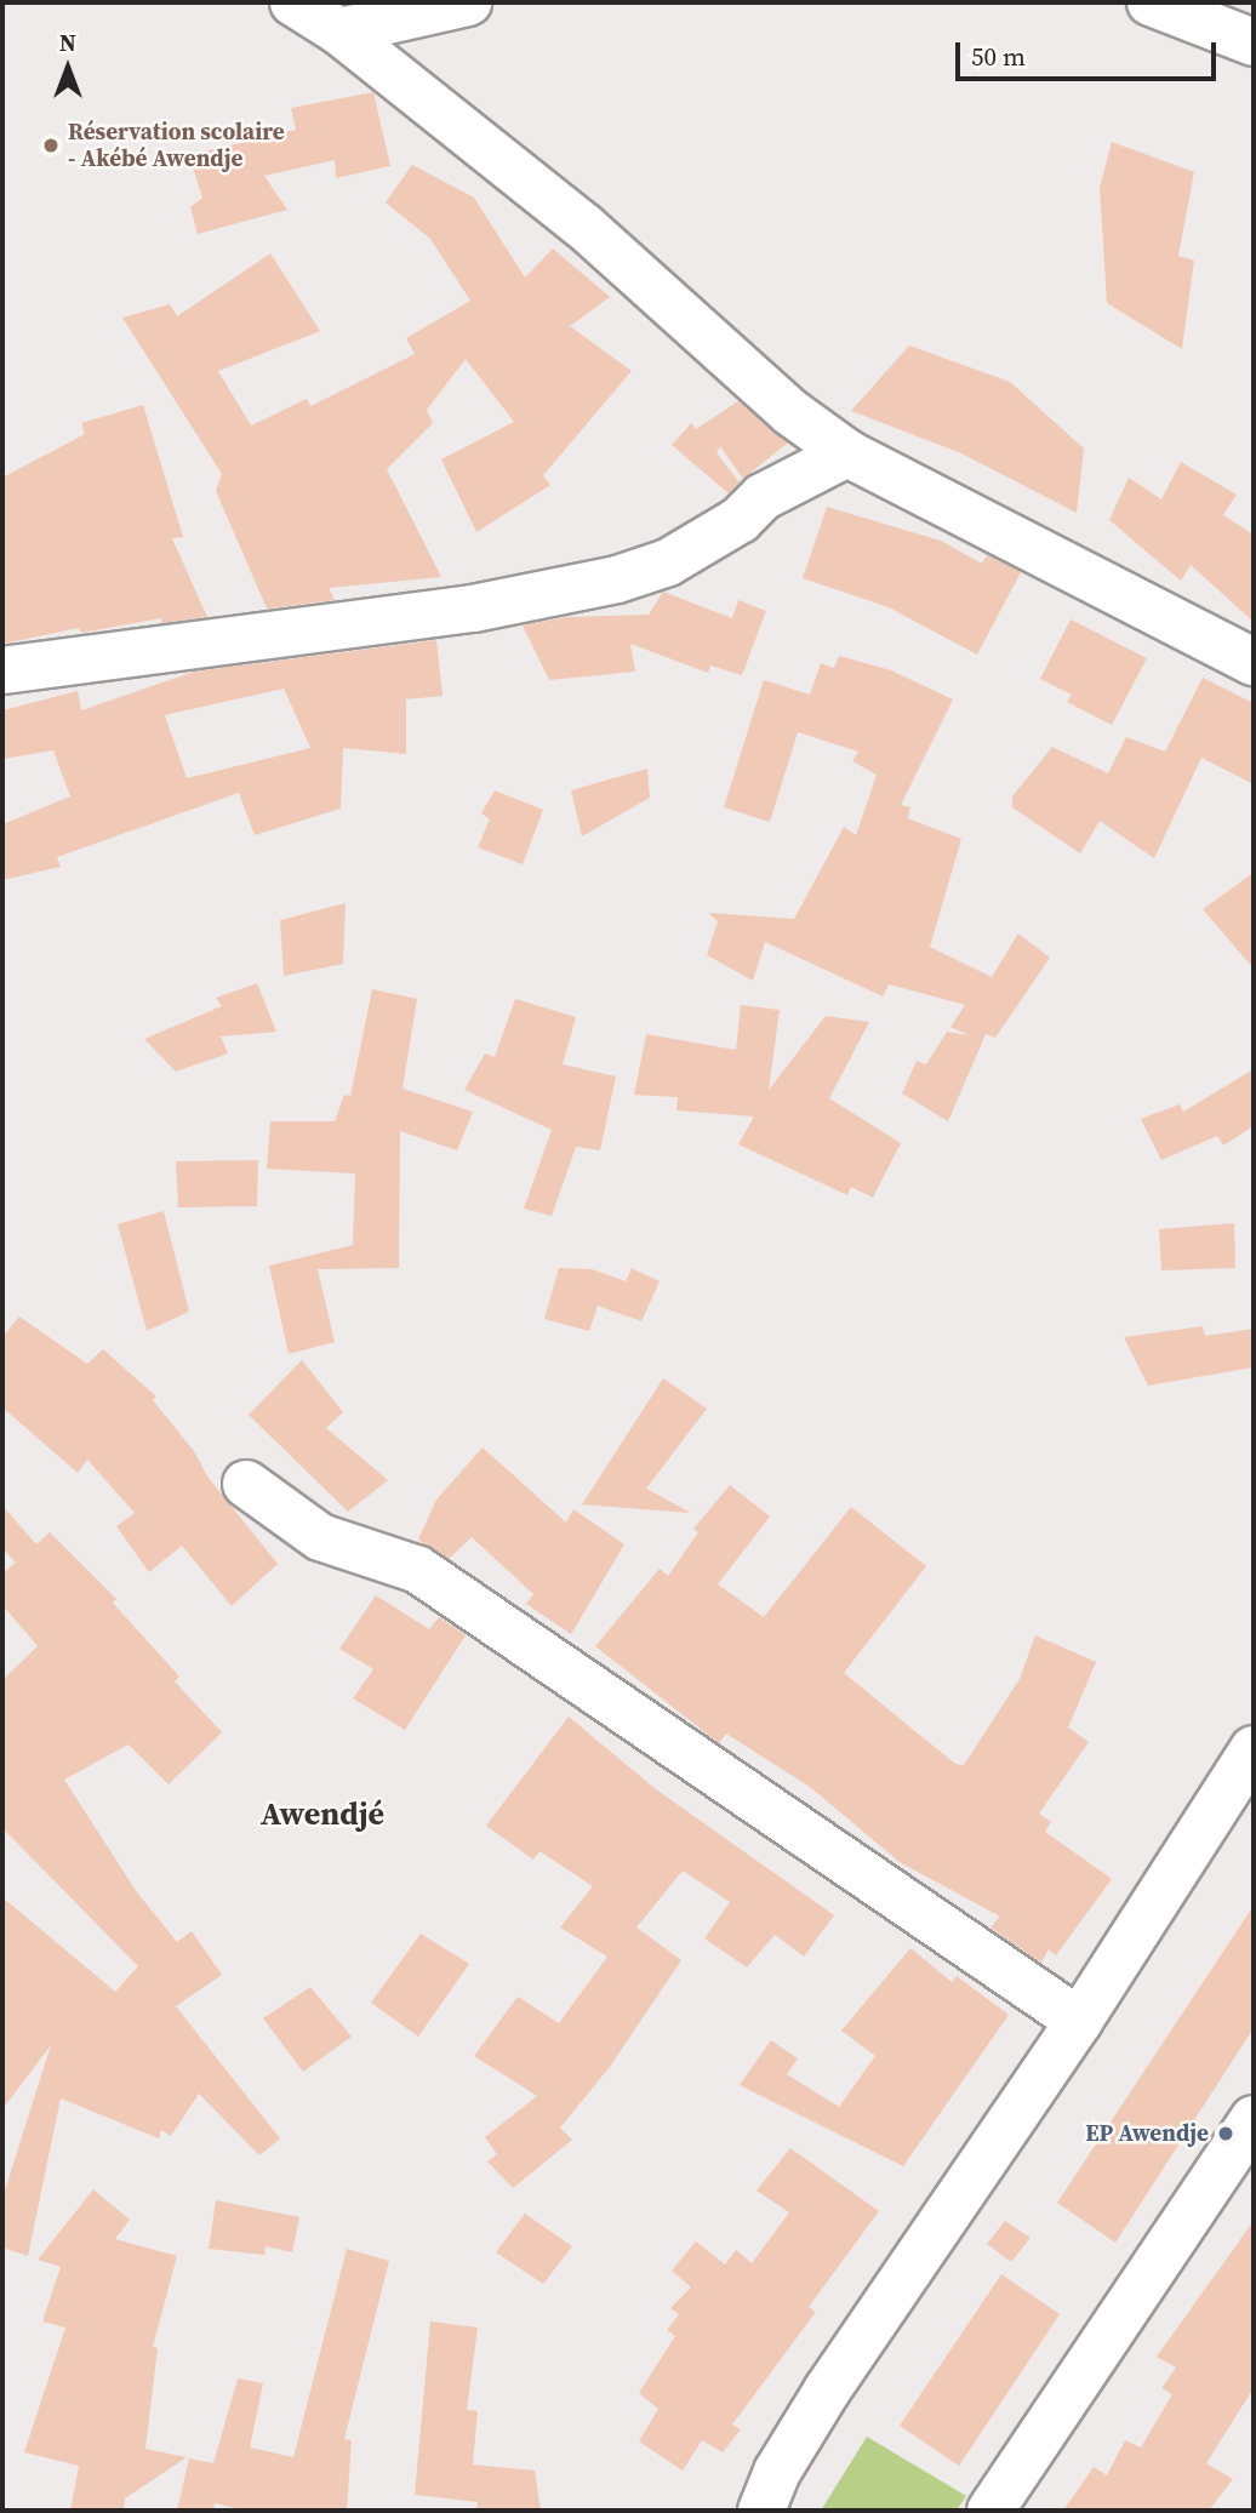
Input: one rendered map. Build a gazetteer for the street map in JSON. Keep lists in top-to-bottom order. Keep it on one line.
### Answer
{"districts":["Awendjé"],"places":["Réservation scolaire - Akébé Awendje","EP Awendje"],"scale_bar":"50 m","north":"top"}
